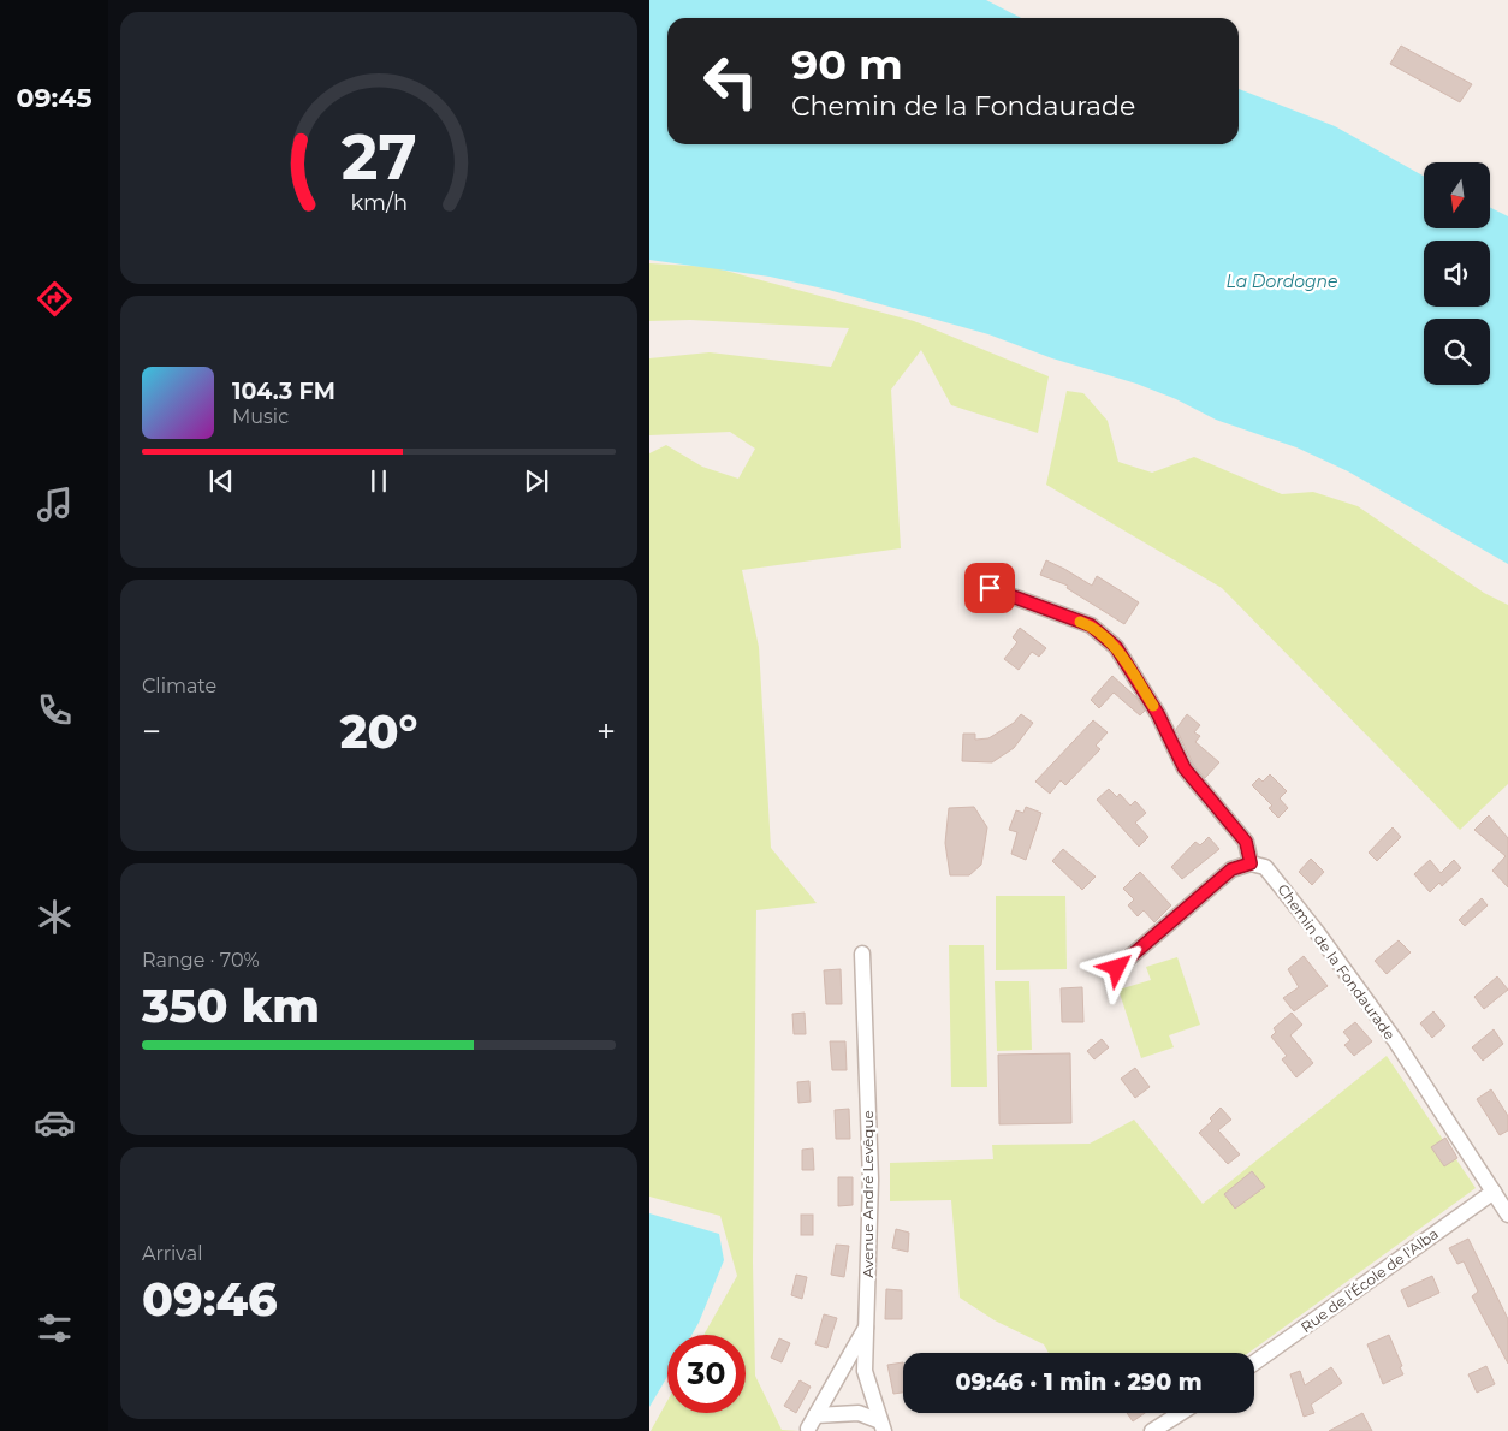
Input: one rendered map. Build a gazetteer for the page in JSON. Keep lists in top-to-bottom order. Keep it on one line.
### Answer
{"streets":{"street":["Chemin de la Fondaurade","Avenue André Levêque","Rue de l'École de l'Alba"]},"crossings":[["Chemin de la Fondaurade","Rue de l'École de l'Alba"]],"water":["La Dordogne"],"north":"bottom","page":{"tabs":"09:45","turn":["90 m","Chemin de la Fondaurade"],"song":["104.3 FM","Music"],"tile":["Climate",["Range · 70%","350 km"],["Arrival","09:46"]],"heat":["−","20°","+"],"limit":"30","trip":"09:46 · 1 min · 290 m","gauge":["27","km/h"]}}
